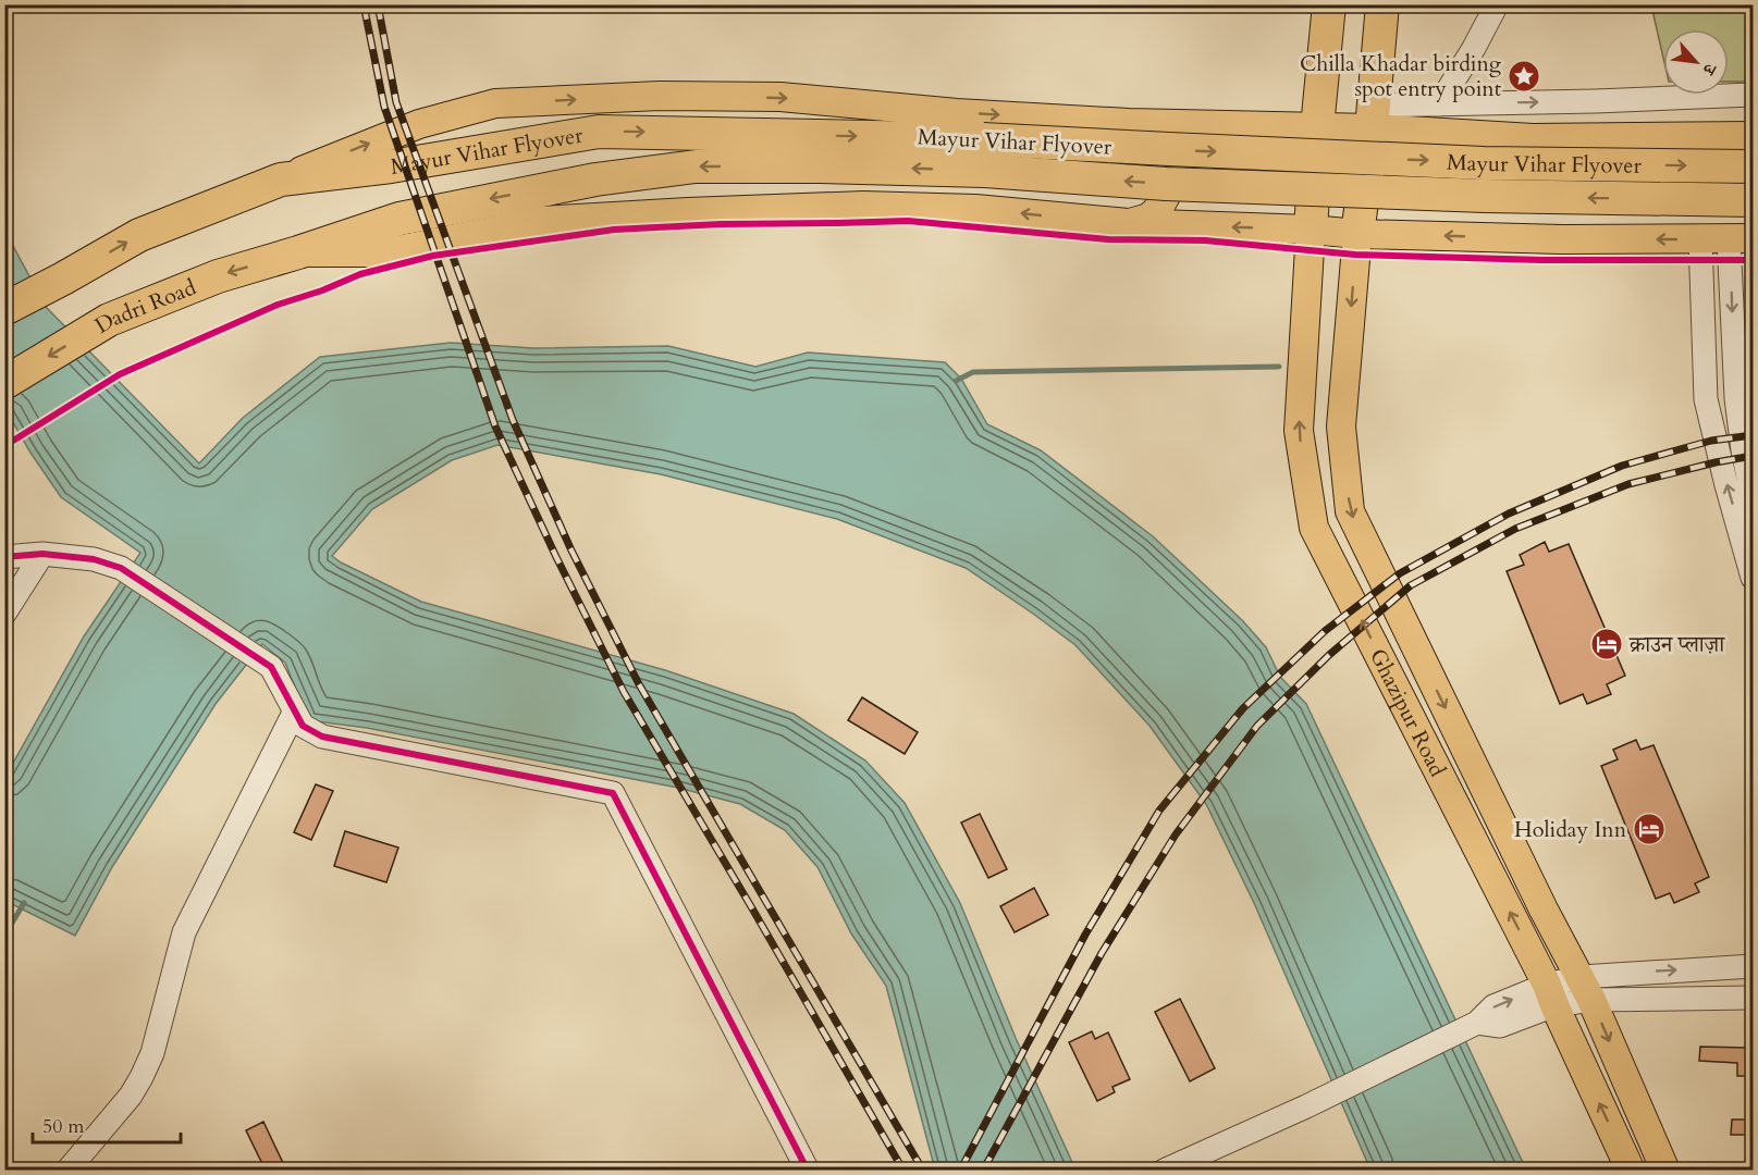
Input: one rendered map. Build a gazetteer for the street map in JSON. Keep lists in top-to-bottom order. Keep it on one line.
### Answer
{"streets":{"highway":["Mayur Vihar Flyover","Dadri Road"],"main road":["Ghazipur Road"]},"crossings":[["Mayur Vihar Flyover","Dadri Road"]],"places":{"place":["Chilla Khadar birding spot entry point"],"hotel":["क्राउन प्लाज़ा","Holiday Inn"]},"scale_bar":"50 m","north":"bottom right"}
